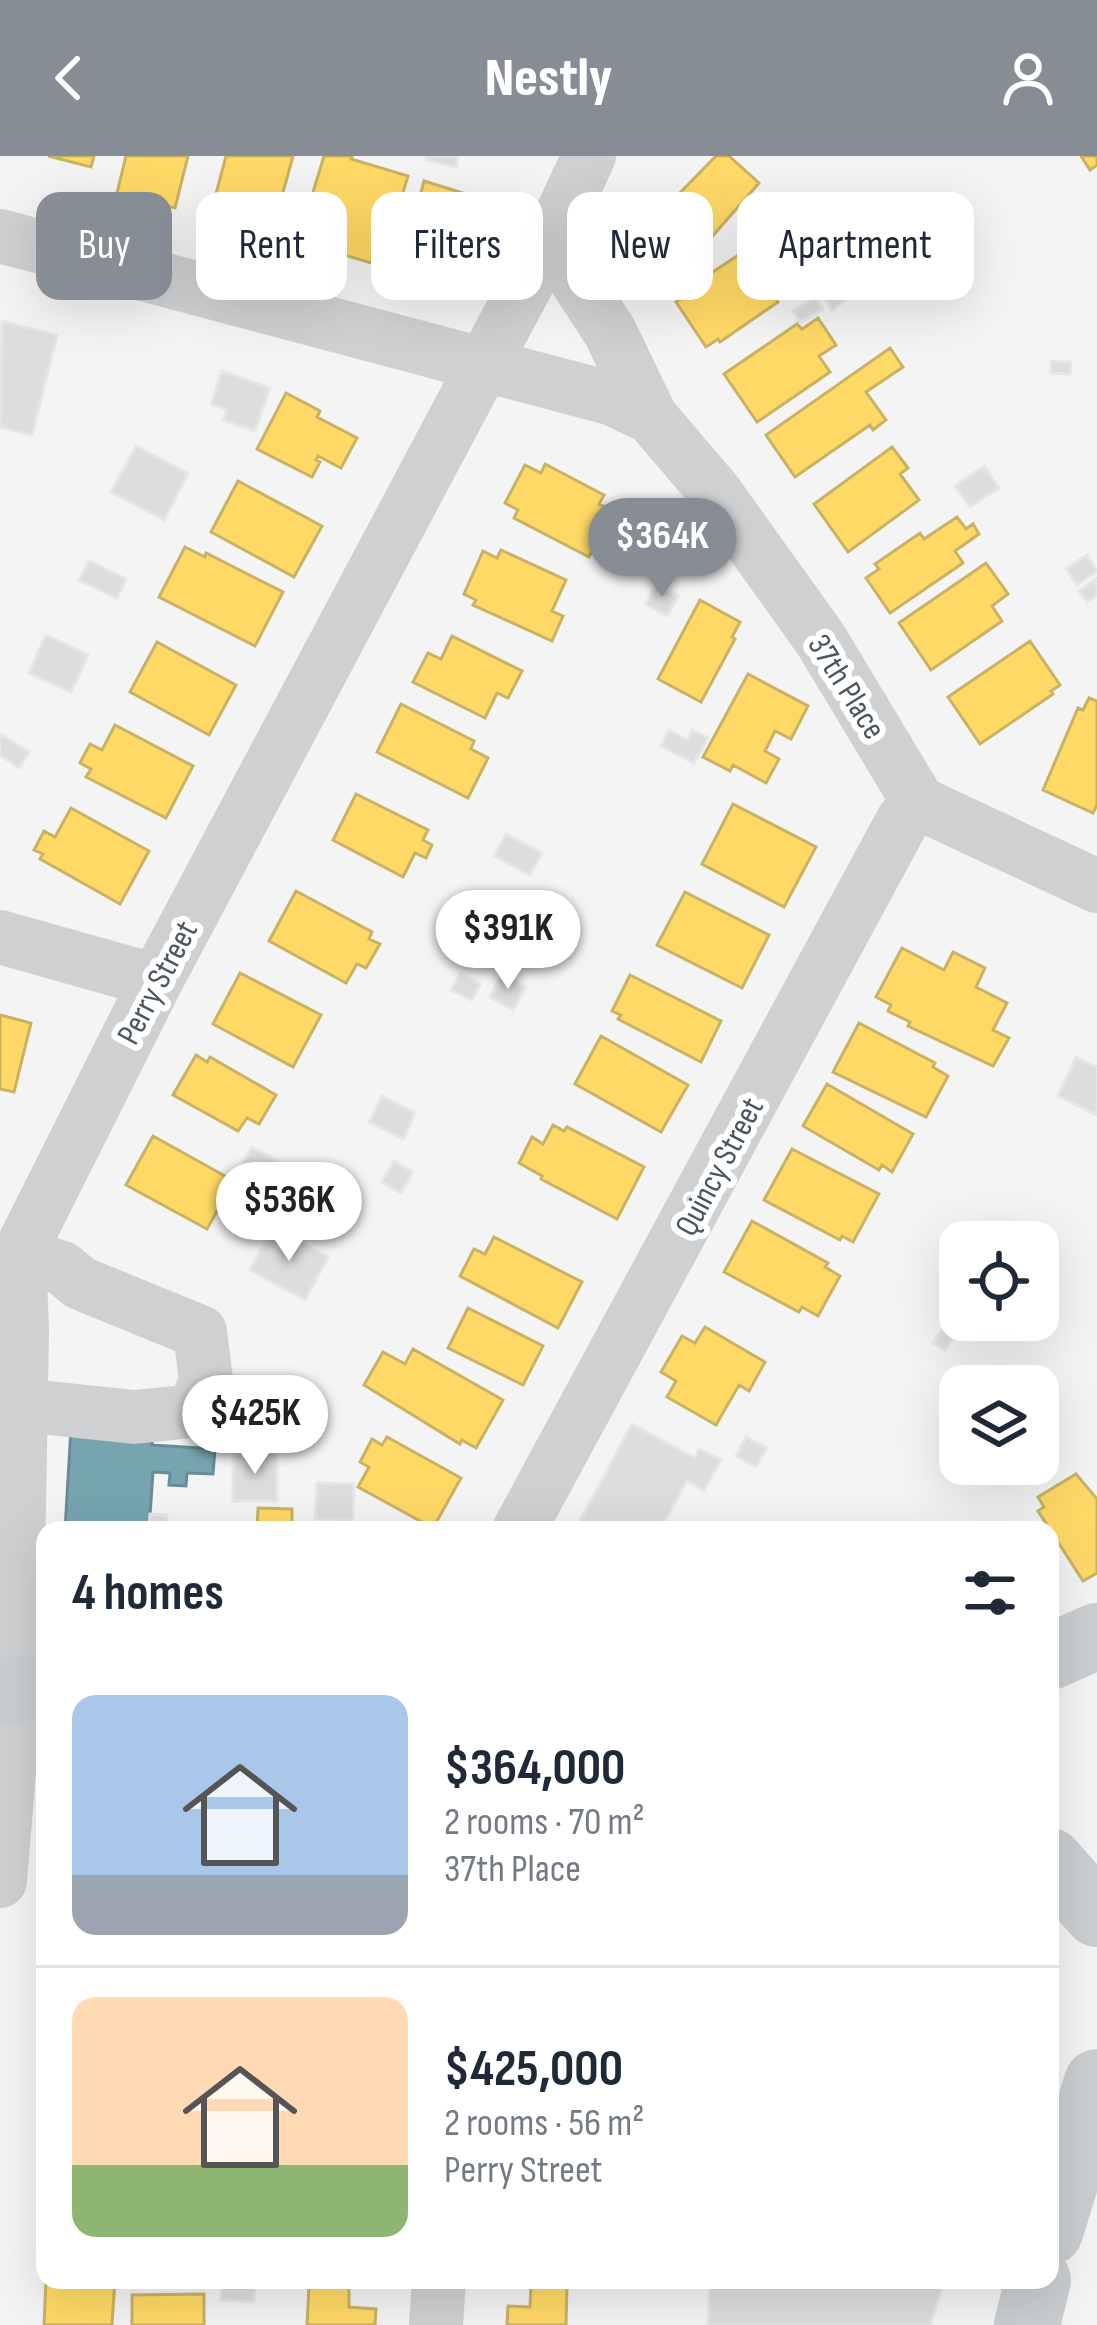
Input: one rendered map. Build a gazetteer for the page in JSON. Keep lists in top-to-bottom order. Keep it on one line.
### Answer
{"streets":{"street":["37th Place","Perry Street","Quincy Street"]},"crossings":[["37th Place","Perry Street"],["37th Place","Quincy Street"]],"page":{"header":"Nestly","chip":["Buy","Rent","Filters","New","Apartment"],"price":["$364K","$391K","$536K","$425K"],"heading":"4 homes","list":[{"name":"$364,000","note":"2 rooms · 70 m² · 37th Place"},{"name":"$425,000","note":"2 rooms · 56 m² · Perry Street"}]}}
